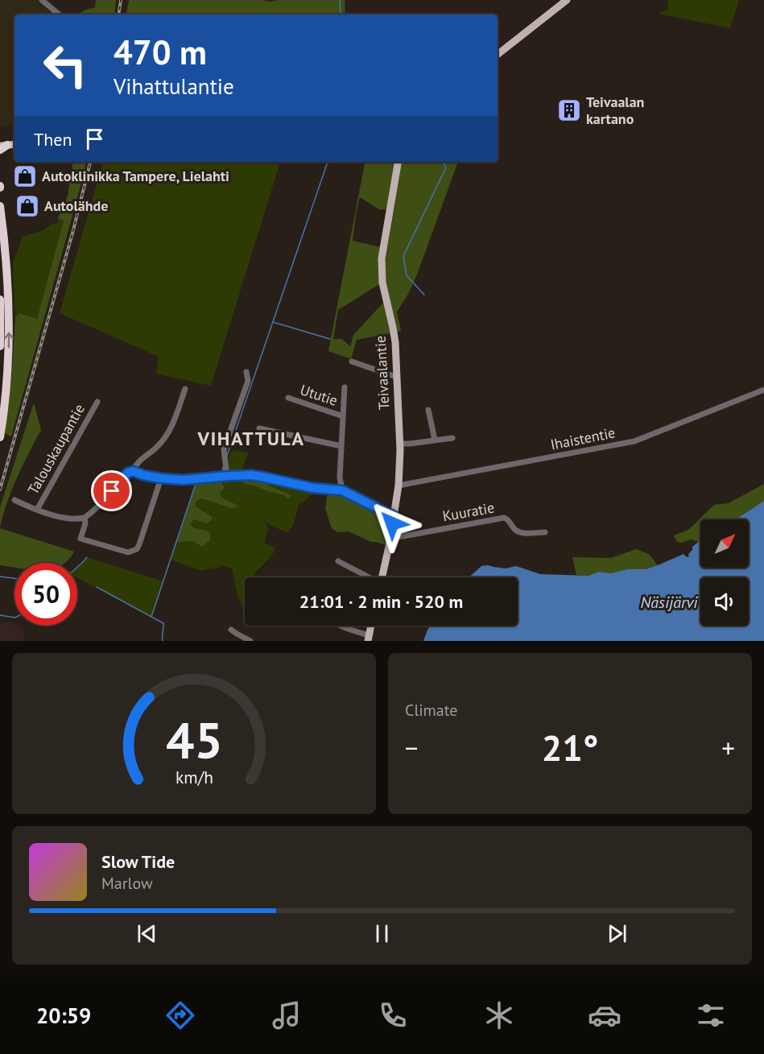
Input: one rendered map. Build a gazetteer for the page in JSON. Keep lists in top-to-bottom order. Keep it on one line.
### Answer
{"streets":{"main road":["Teivaalantie"],"street":["Ututie","Ihaistentie","Talouskaupantie","Kuuratie"]},"crossings":[["Teivaalantie","Ihaistentie"],["Teivaalantie","Kuuratie"]],"districts":["VIHATTULA"],"water":["Näsijärvi"],"places":{"building":["Teivaalan kartano"],"shop":["Autoklinikka Tampere, Lielahti","Autolähde"]},"north":"top right","page":{"turn":["470 m","Vihattulantie"],"then":"Then","limit":"50","trip":"21:01 · 2 min · 520 m","tile":"Climate","heat":["−","21°","+"],"song":["Slow Tide","Marlow"],"tabs":"20:59","gauge":["45","km/h"]}}
